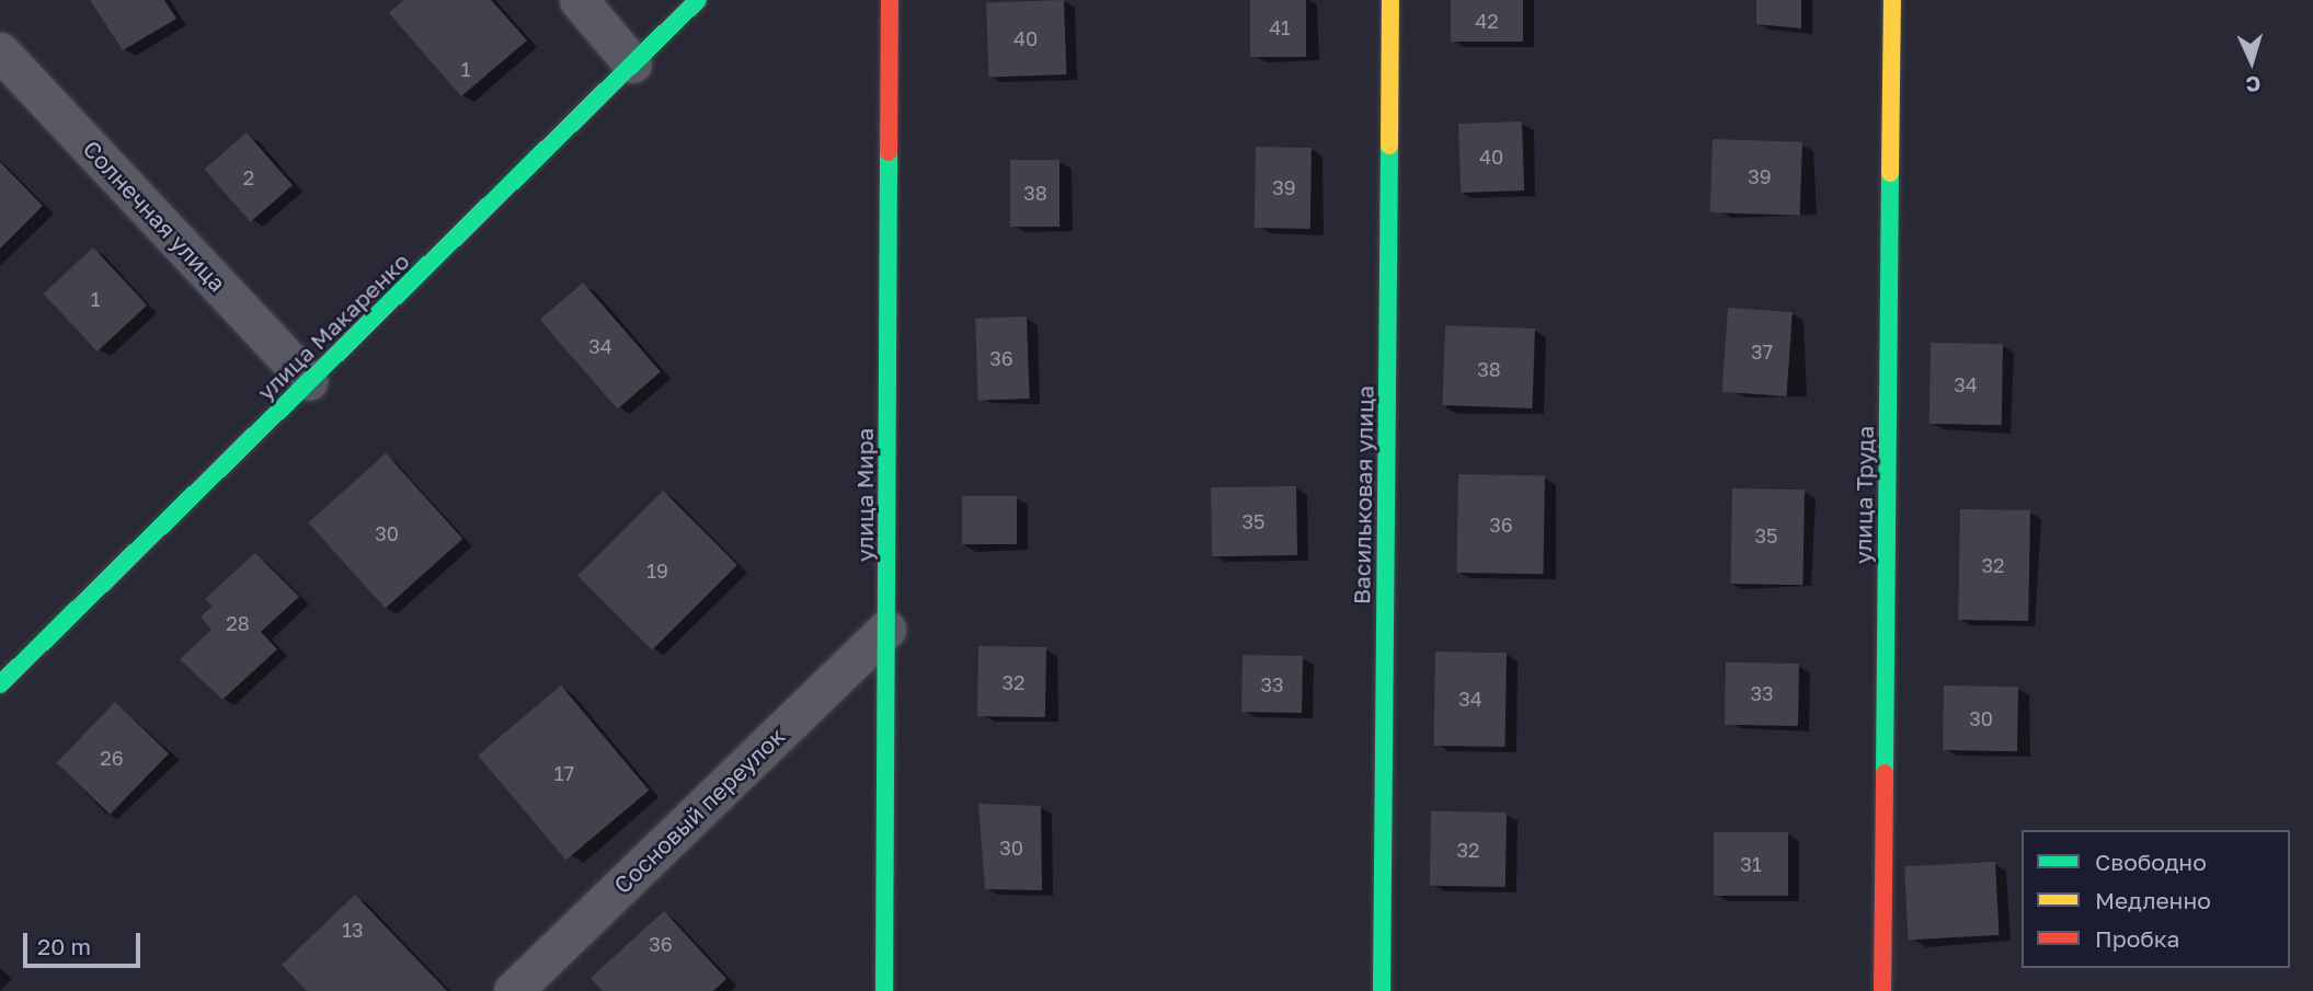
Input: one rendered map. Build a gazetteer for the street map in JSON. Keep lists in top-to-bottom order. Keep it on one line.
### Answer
{"streets":{"street":["Солнечная улица","улица Макаренко","улица Мира","Васильковая улица","улица Труда","Сосновый переулок"]},"crossings":[["Солнечная улица","улица Макаренко"],["улица Мира","Сосновый переулок"]],"house_numbers":["42","41","40","1","40","39","2","39","38","1","34","37","36","38","34","35","36","30","35","32","19","28","32","33","33","34","30","26","17","30","32","31","13","36"],"legend":["Свободно","Медленно","Пробка"],"scale_bar":"20 m","north":"bottom"}
